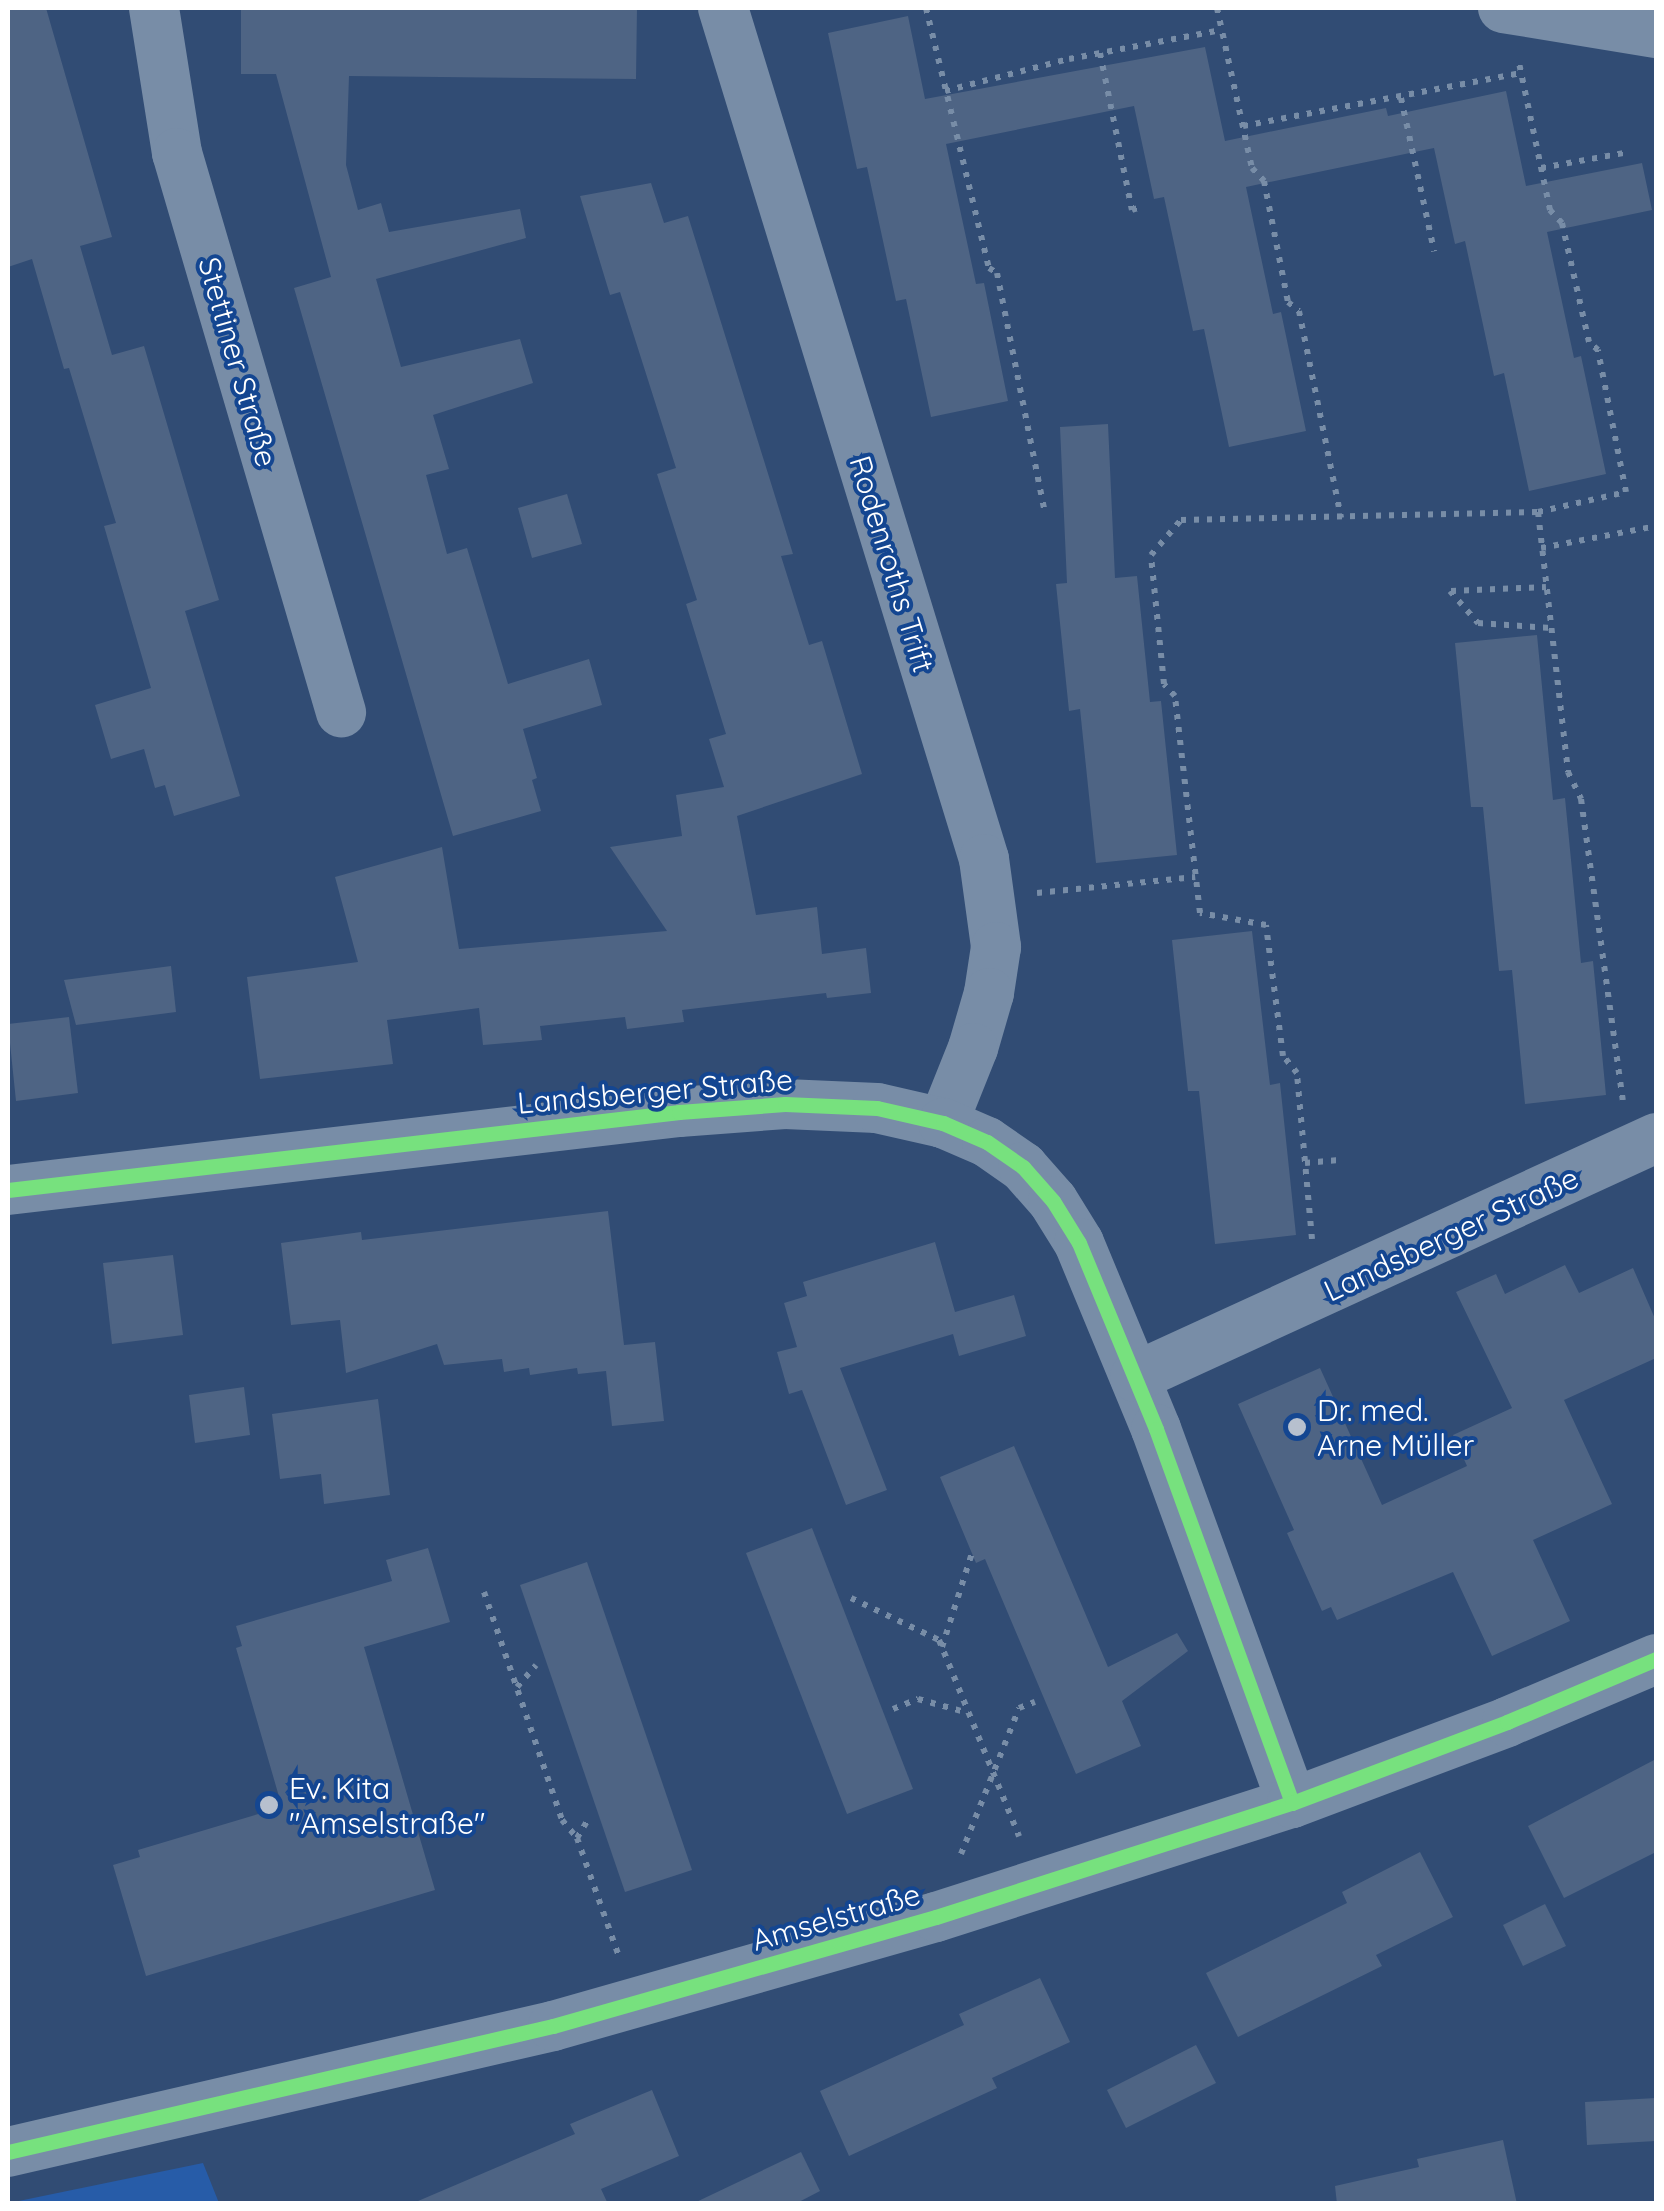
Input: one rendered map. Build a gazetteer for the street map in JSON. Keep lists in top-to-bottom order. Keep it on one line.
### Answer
{"streets":{"street":["Stettiner Straße","Rodenroths Trift","Landsberger Straße","Amselstraße"]},"crossings":[["Rodenroths Trift","Landsberger Straße"],["Landsberger Straße","Amselstraße"]],"places":["Dr. med. Arne Müller","Ev. Kita \"Amselstraße\""]}
